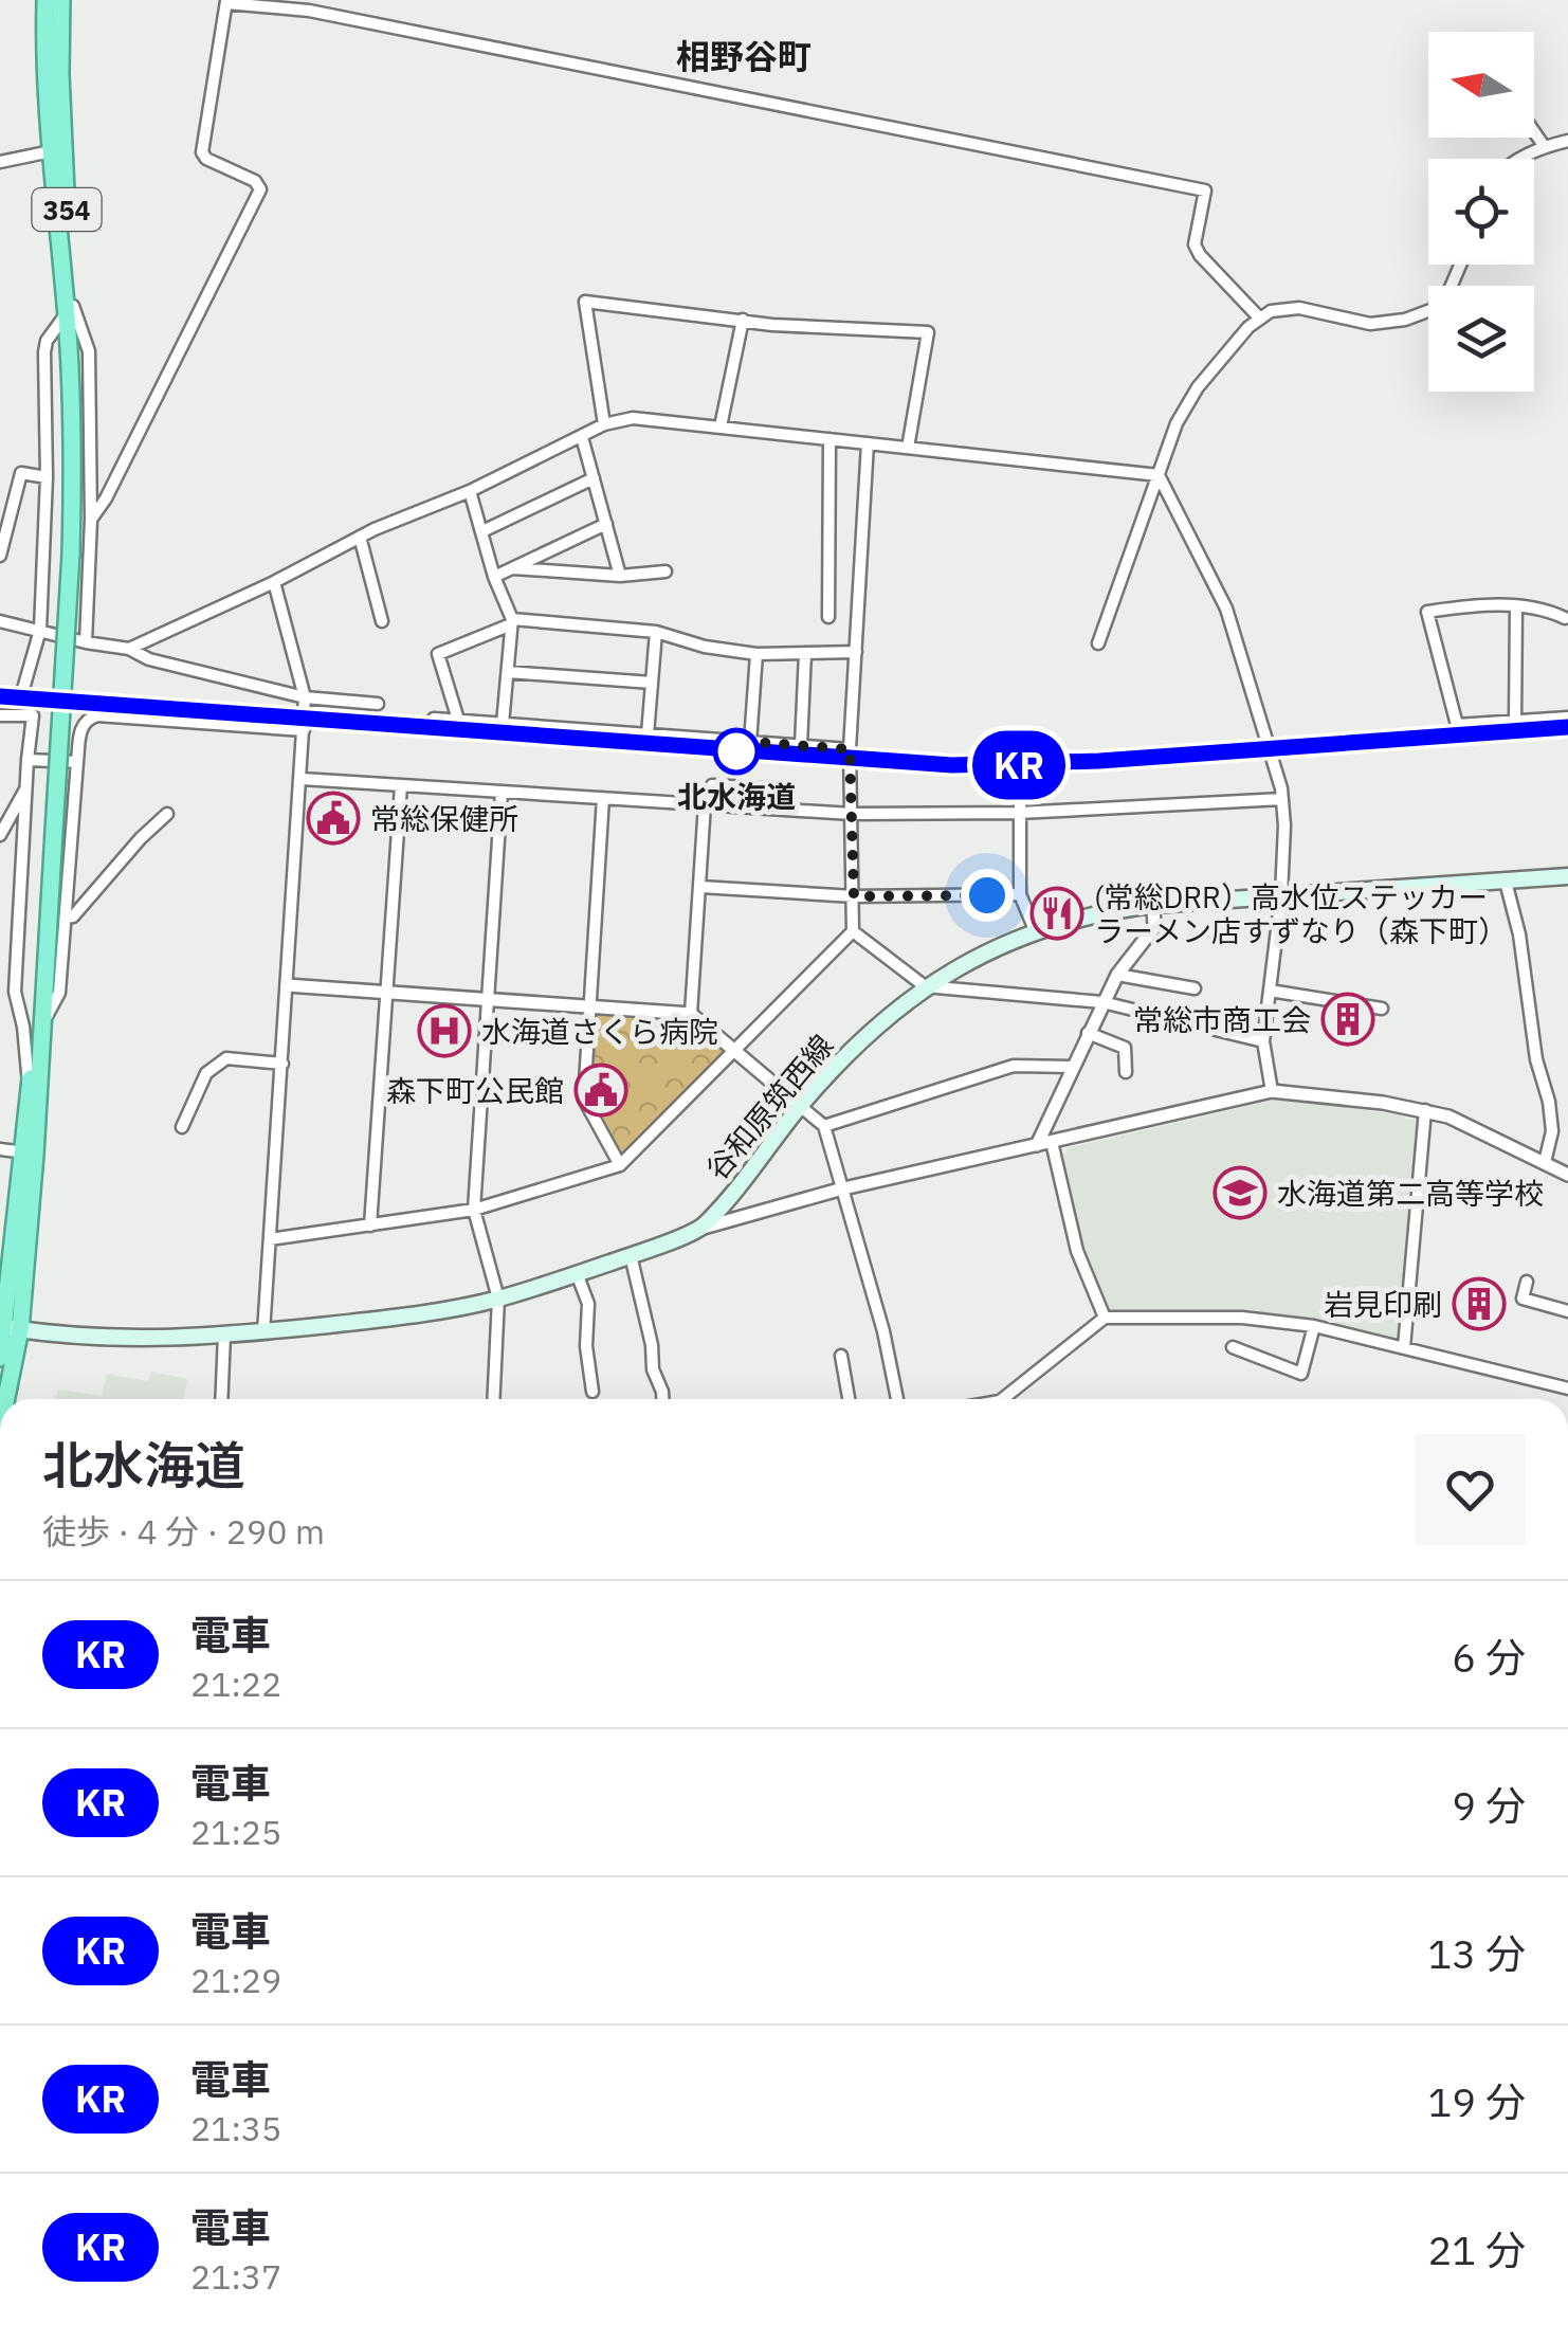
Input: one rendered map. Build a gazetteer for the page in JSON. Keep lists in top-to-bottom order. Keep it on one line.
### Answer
{"streets":{"highway":["354"],"main road":["谷和原筑西線"]},"districts":["相野谷町"],"places":{"other":["北水海道"],"public building":["常総保健所","森下町公民館"],"restaurant":["(常総DRR）高水位ステッカー ラーメン店すずなり（森下町）"],"building":["常総市商工会","岩見印刷"],"hospital":["水海道さくら病院"],"school or university":["水海道第二高等学校"]},"north":"left","page":{"on_map":"KR","heading":["北水海道","徒歩 · 4 分 · 290 m"],"list":[{"mark":"KR","name":"電車","note":"21:22","value":"6 分"},{"mark":"KR","name":"電車","note":"21:25","value":"9 分"},{"mark":"KR","name":"電車","note":"21:29","value":"13 分"},{"mark":"KR","name":"電車","note":"21:35","value":"19 分"},{"mark":"KR","name":"電車","note":"21:37","value":"21 分"}]}}
